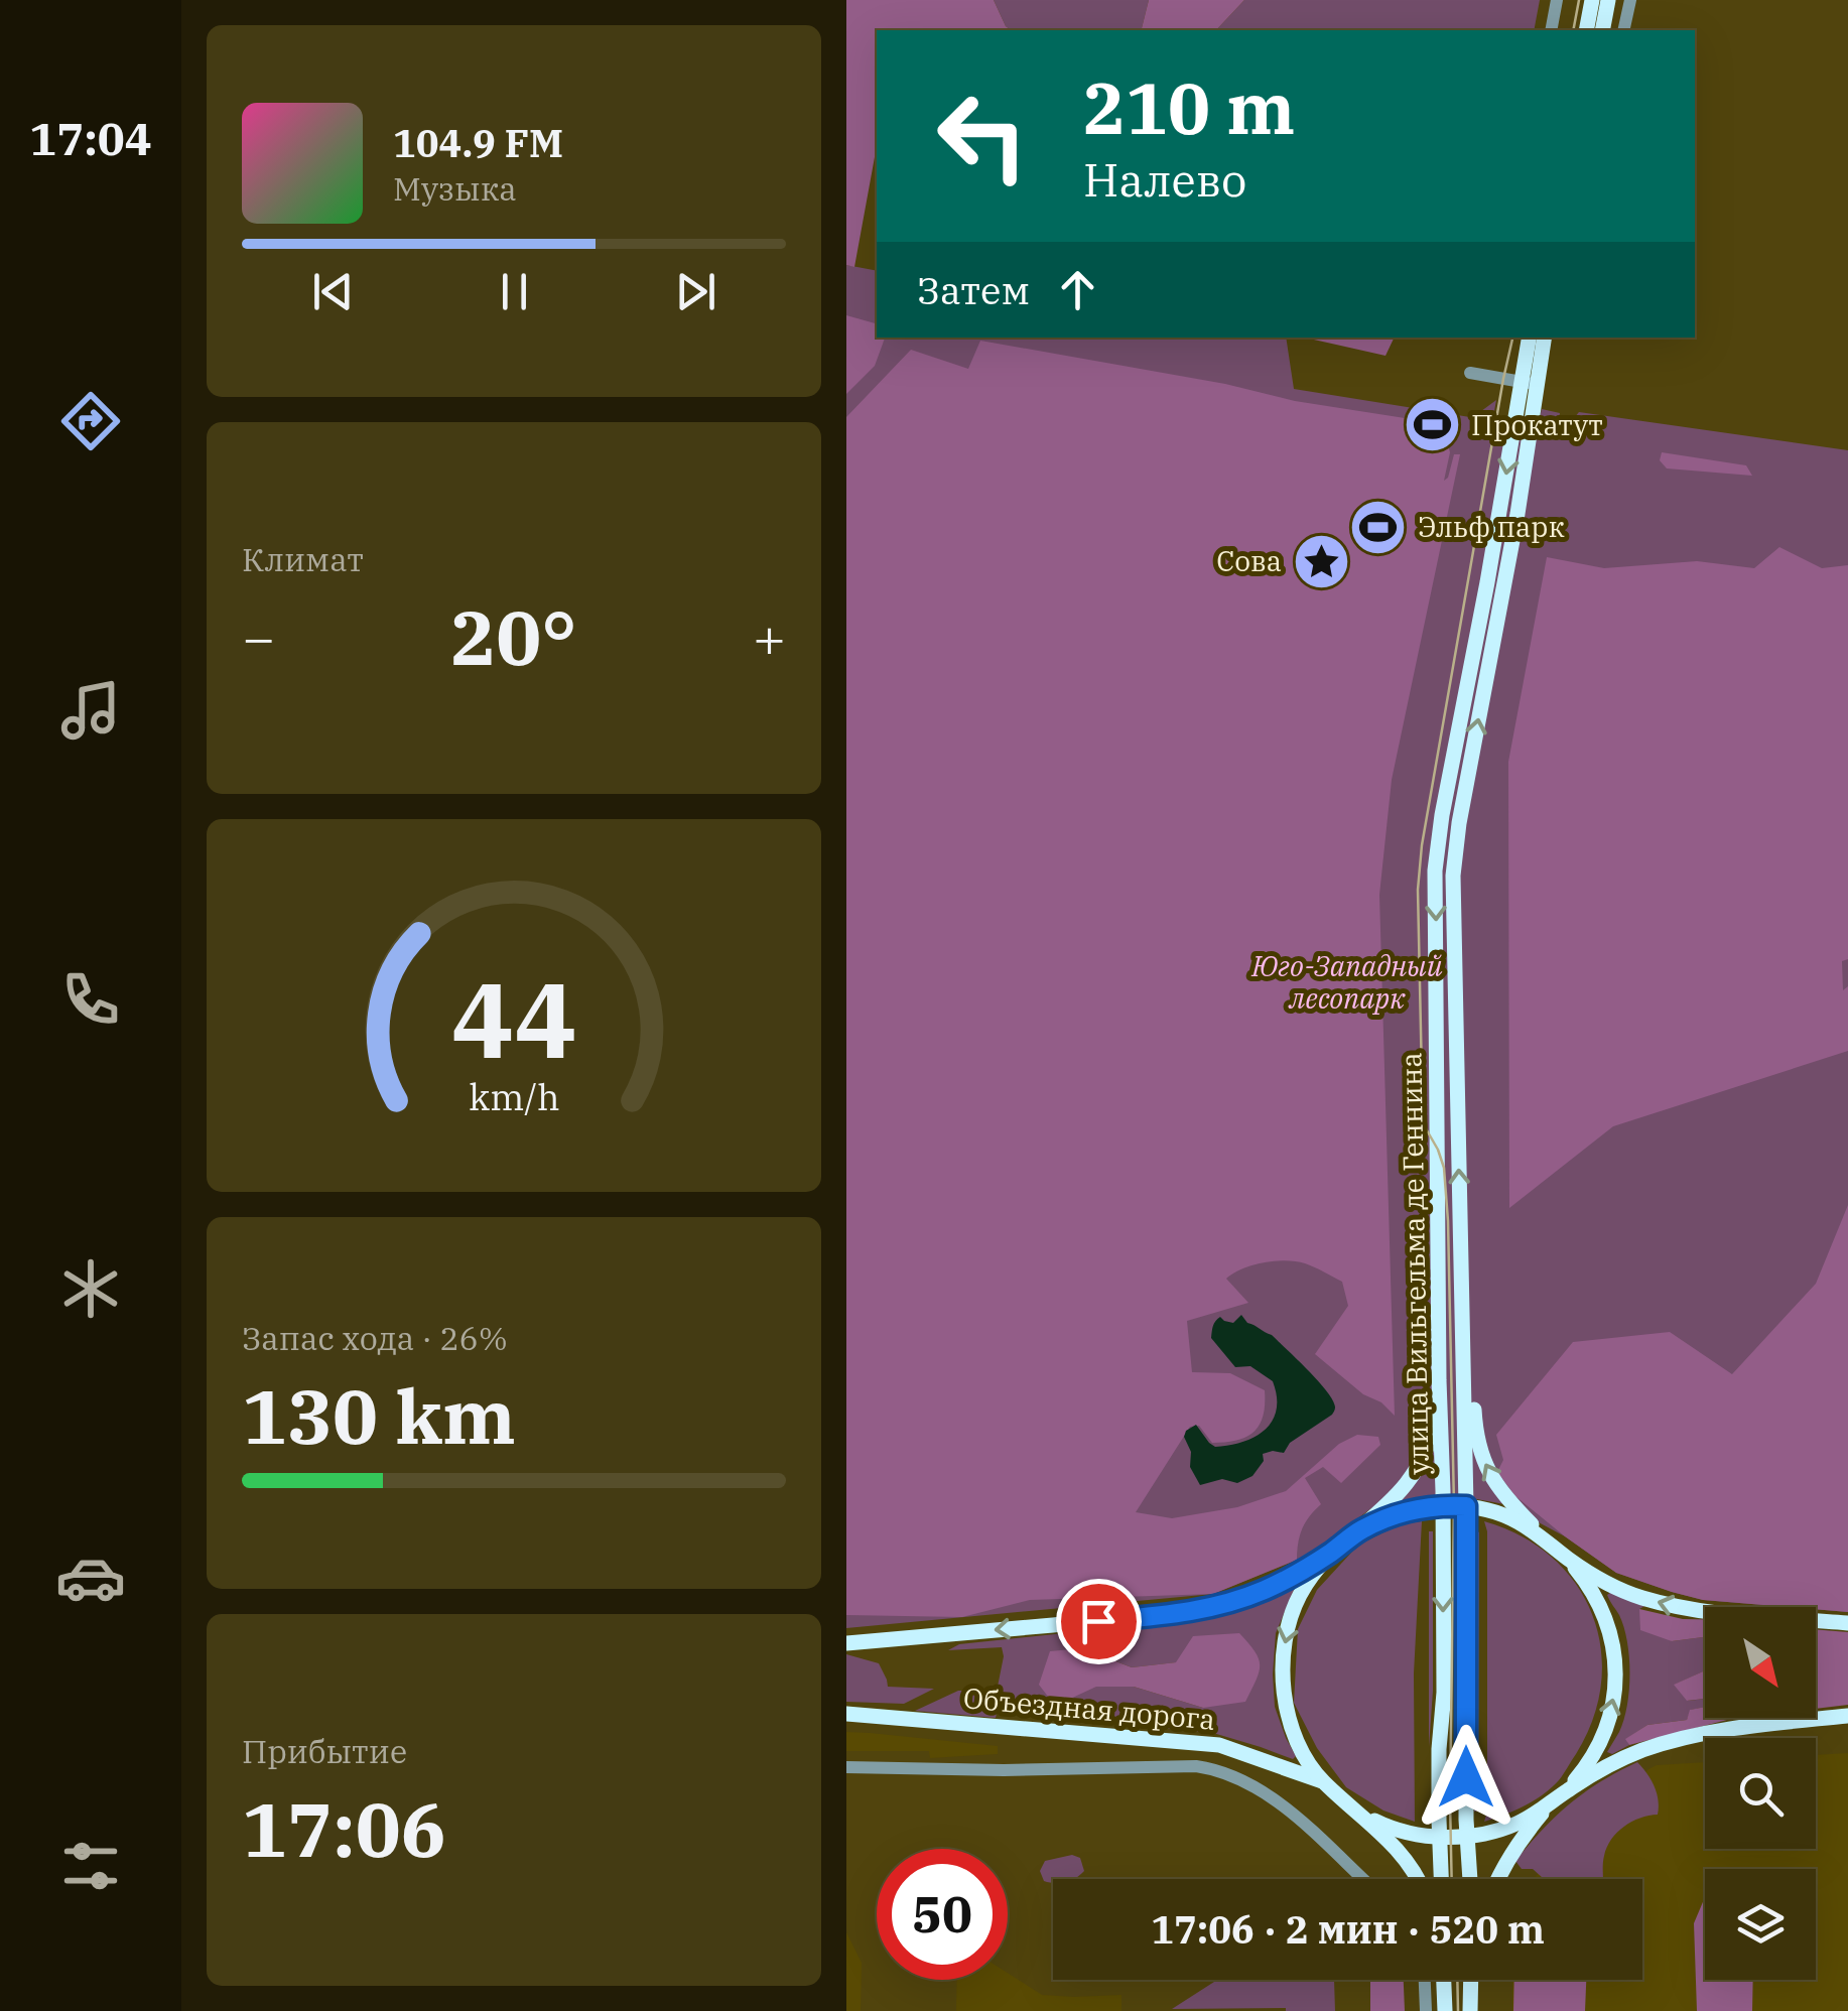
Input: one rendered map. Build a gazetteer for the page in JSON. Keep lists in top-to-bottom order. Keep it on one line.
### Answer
{"streets":{"main road":["улица Вильгельма де Геннина","Объездная дорога"]},"parks":["Юго-Западный лесопарк"],"places":{"sports":["Прокатут","Эльф парк"],"place":["Сова"]},"north":"bottom right","page":{"tabs":"17:04","turn":["210 m","Налево"],"song":["104.9 FM","Музыка"],"then":"Затем","tile":["Климат",["Запас хода · 26%","130 km"],["Прибытие","17:06"]],"heat":["−","20°","+"],"limit":"50","trip":"17:06 · 2 мин · 520 m","gauge":["44","km/h"]}}
